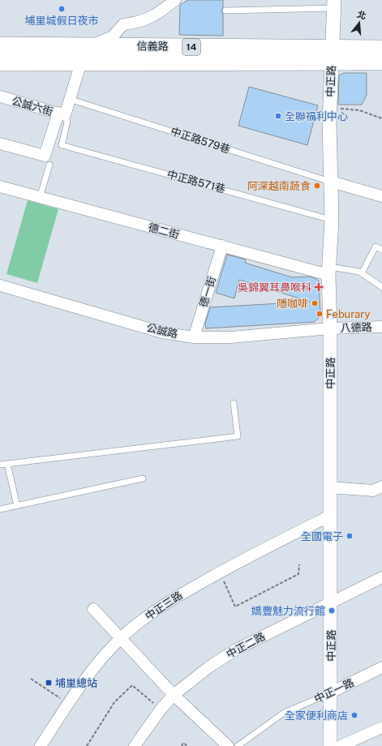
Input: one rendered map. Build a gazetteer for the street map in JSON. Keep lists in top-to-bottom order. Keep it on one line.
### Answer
{"streets":{"main road":["信義路","14"],"street":["中正路","公誠六街","德二街","德一街","八德路","公誠路","中正三路","中正二路","中正一路"],"lane":["中正路579巷","中正路571巷"]},"crossings":[["信義路","中正路"],["中正路","中正路579巷"],["中正路","中正路571巷"],["中正路","德二街"],["中正路","八德路"],["中正路","公誠路"],["中正路","中正三路"],["中正路","中正二路"],["中正路","中正一路"],["公誠六街","中正路571巷"],["德二街","德一街"],["德一街","公誠路"],["八德路","公誠路"]],"places":{"other":["埔里城假日夜市","全聯福利中心","阿深越南蔬食","隱咖啡","Feburary","全國電子","嬌豐魅力流行館","全家便利商店"],"health":["吳錦翼耳鼻喉科"],"transit":["埔里總站"]},"north":"top"}
